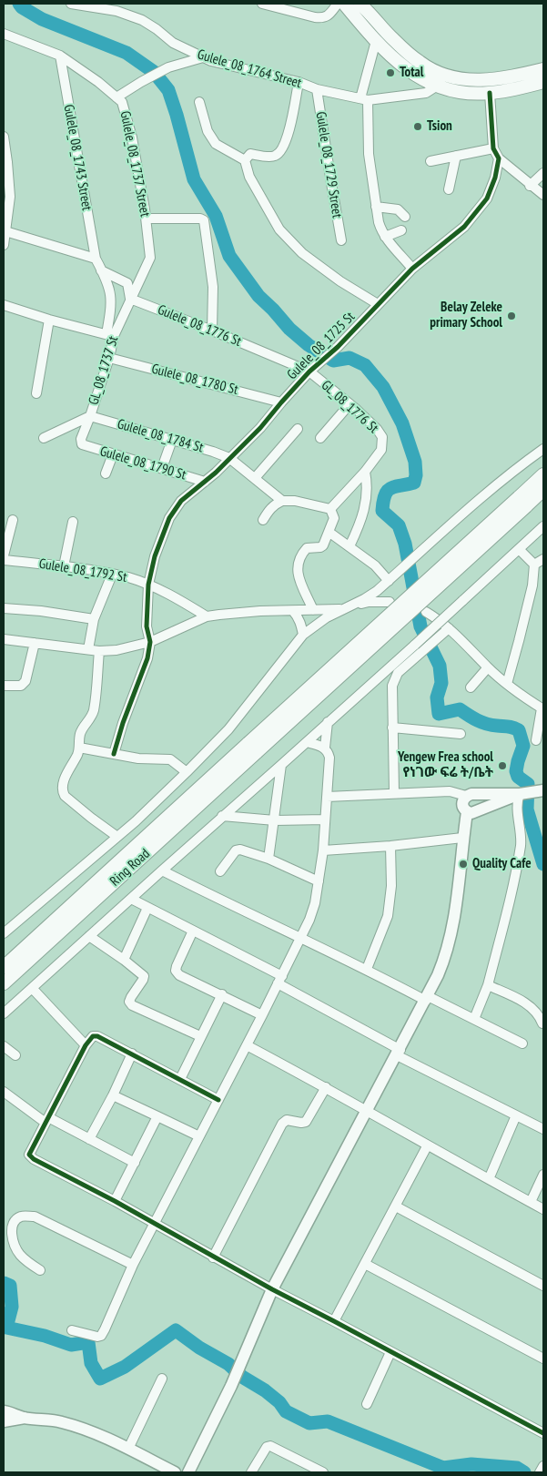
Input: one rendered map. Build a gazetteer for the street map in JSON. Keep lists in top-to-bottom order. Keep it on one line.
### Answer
{"streets":{"highway":["Ring Road"],"street":["Gulele_08_1764 Street","Gulele_08_1743 Street","Gulele_08_1737 Street","Gulele_08_1729 Street","Gulele_08_1776 St","Gulele_08_1725 St","GL_08_1737 St","Gulele_08_1780 St","GL_08_1776 St","Gulele_08_1784 St","Gulele_08_1790 St","Gulele_08_1792 St"]},"crossings":[["Gulele_08_1764 Street","Gulele_08_1729 Street"],["Gulele_08_1743 Street","Gulele_08_1737 Street"],["Gulele_08_1743 Street","GL_08_1737 St"],["Gulele_08_1737 Street","Gulele_08_1776 St"],["Gulele_08_1737 Street","GL_08_1737 St"],["Gulele_08_1776 St","Gulele_08_1725 St"],["Gulele_08_1776 St","GL_08_1737 St"],["Gulele_08_1776 St","GL_08_1776 St"],["Gulele_08_1725 St","Gulele_08_1780 St"],["Gulele_08_1725 St","GL_08_1776 St"],["Gulele_08_1725 St","Gulele_08_1784 St"],["Gulele_08_1725 St","Gulele_08_1790 St"],["Gulele_08_1725 St","Gulele_08_1792 St"],["GL_08_1737 St","Gulele_08_1780 St"],["GL_08_1737 St","Gulele_08_1784 St"],["GL_08_1737 St","Gulele_08_1790 St"]],"places":["Total","Tsion","Belay Zeleke primary School","Yengew Frea school የነገው ፍሬ ት/ቤት","Quality Cafe"]}
